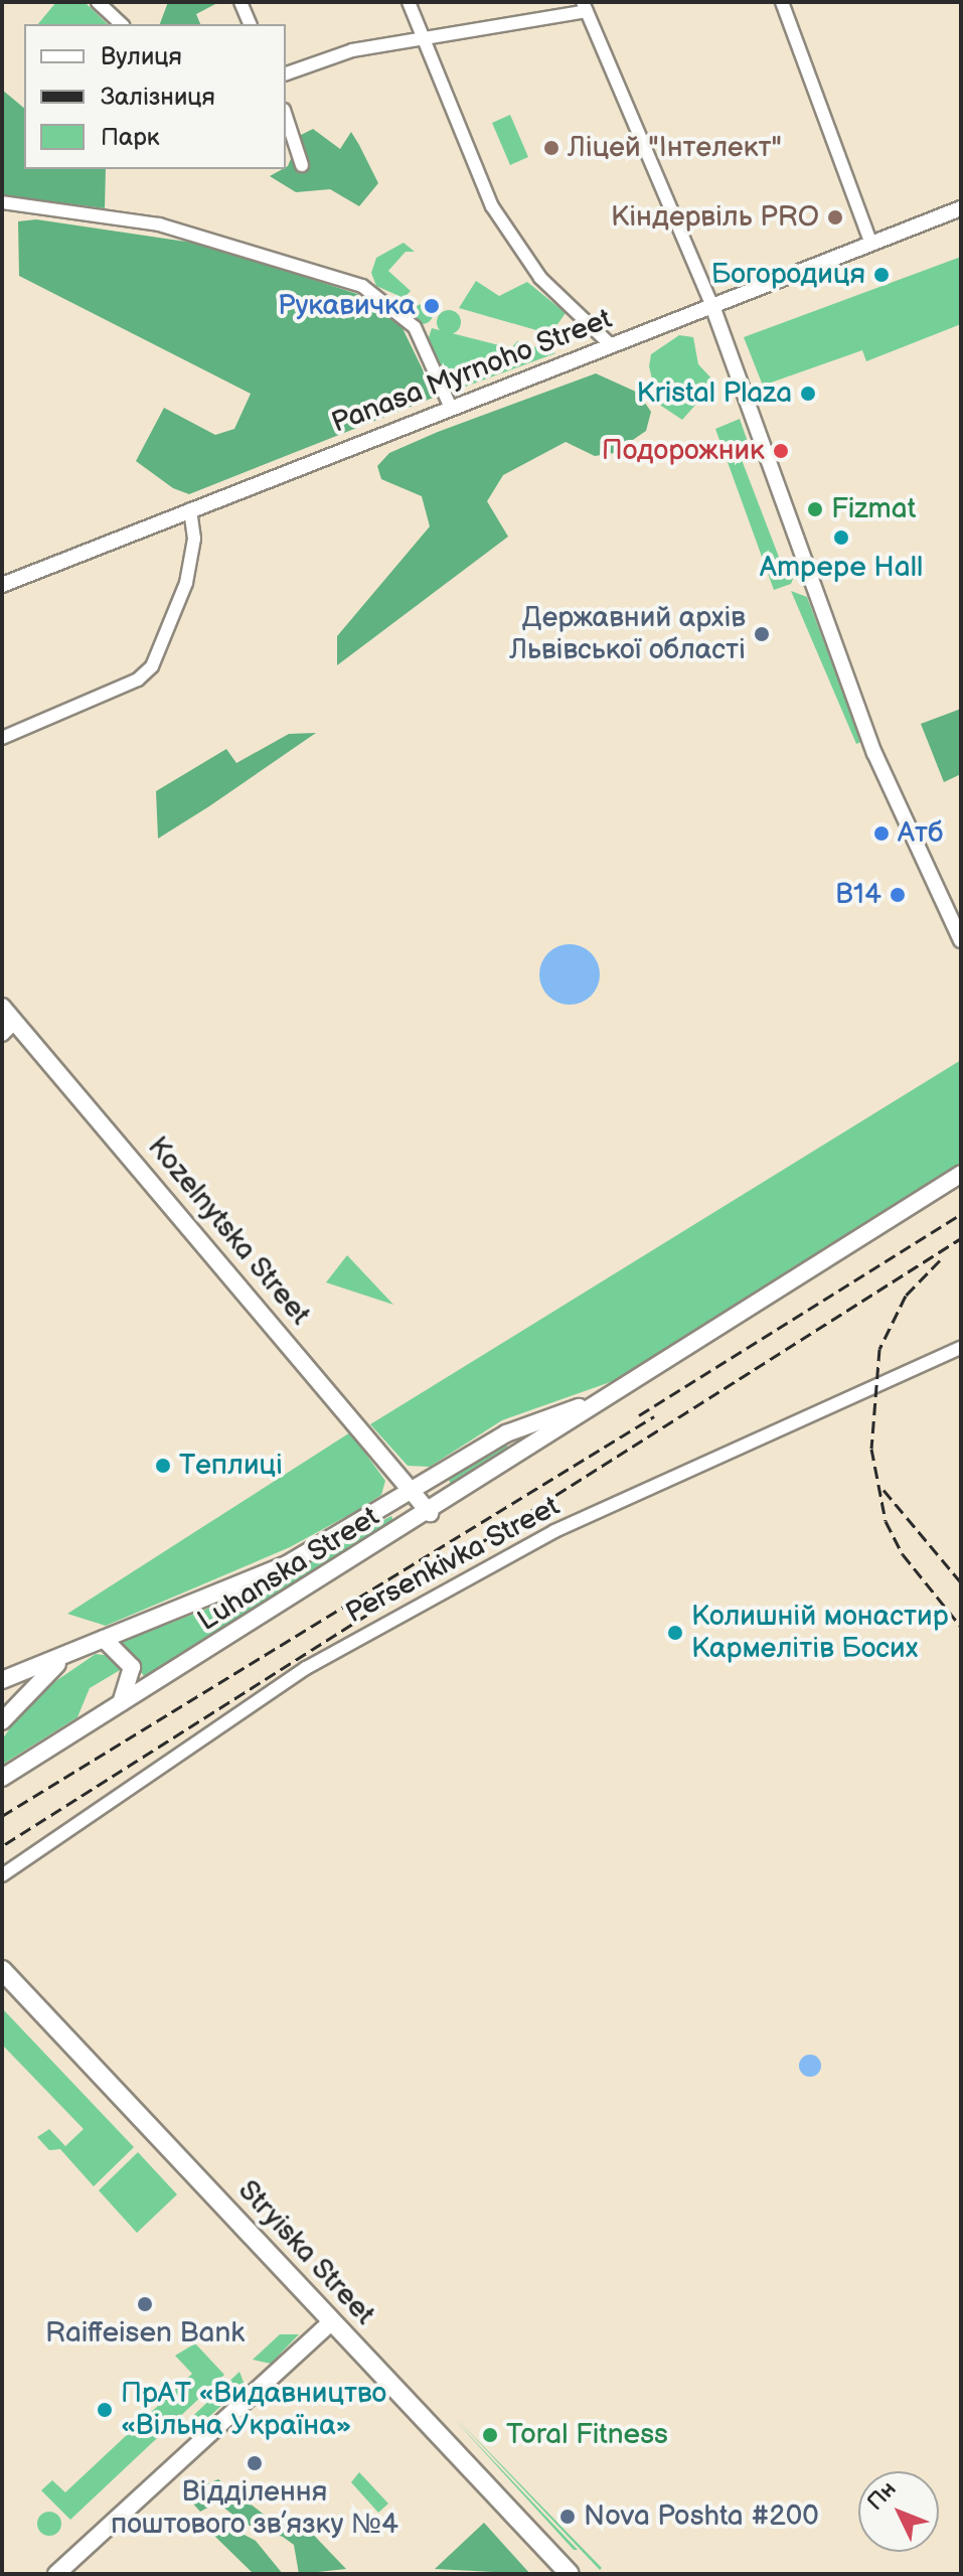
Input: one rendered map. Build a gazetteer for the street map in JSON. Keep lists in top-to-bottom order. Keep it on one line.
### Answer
{"streets":{"main road":["Kozelnytska Street","Luhanska Street","Stryiska Street"],"street":["Panasa Myrnoho Street","Persenkivka Street"]},"crossings":[["Kozelnytska Street","Luhanska Street"]],"places":["Ліцей \"Інтелект\"","Кіндервіль PRO","Богородиця","Рукавичка","Kristal Plaza","Подорожник","Fizmat","Ampepe Hall","Державний архів Львівської області","Атб","В14","Теплиці","Колишній монастир Кармелітів Босих","Raiffeisen Bank","ПрАТ «Видавництво «Вільна Україна»","Toral Fitness","Відділення поштового зв’язку №4","Nova Poshta #200"],"legend":["Вулиця","Залізниця","Парк"],"north":"top left"}
